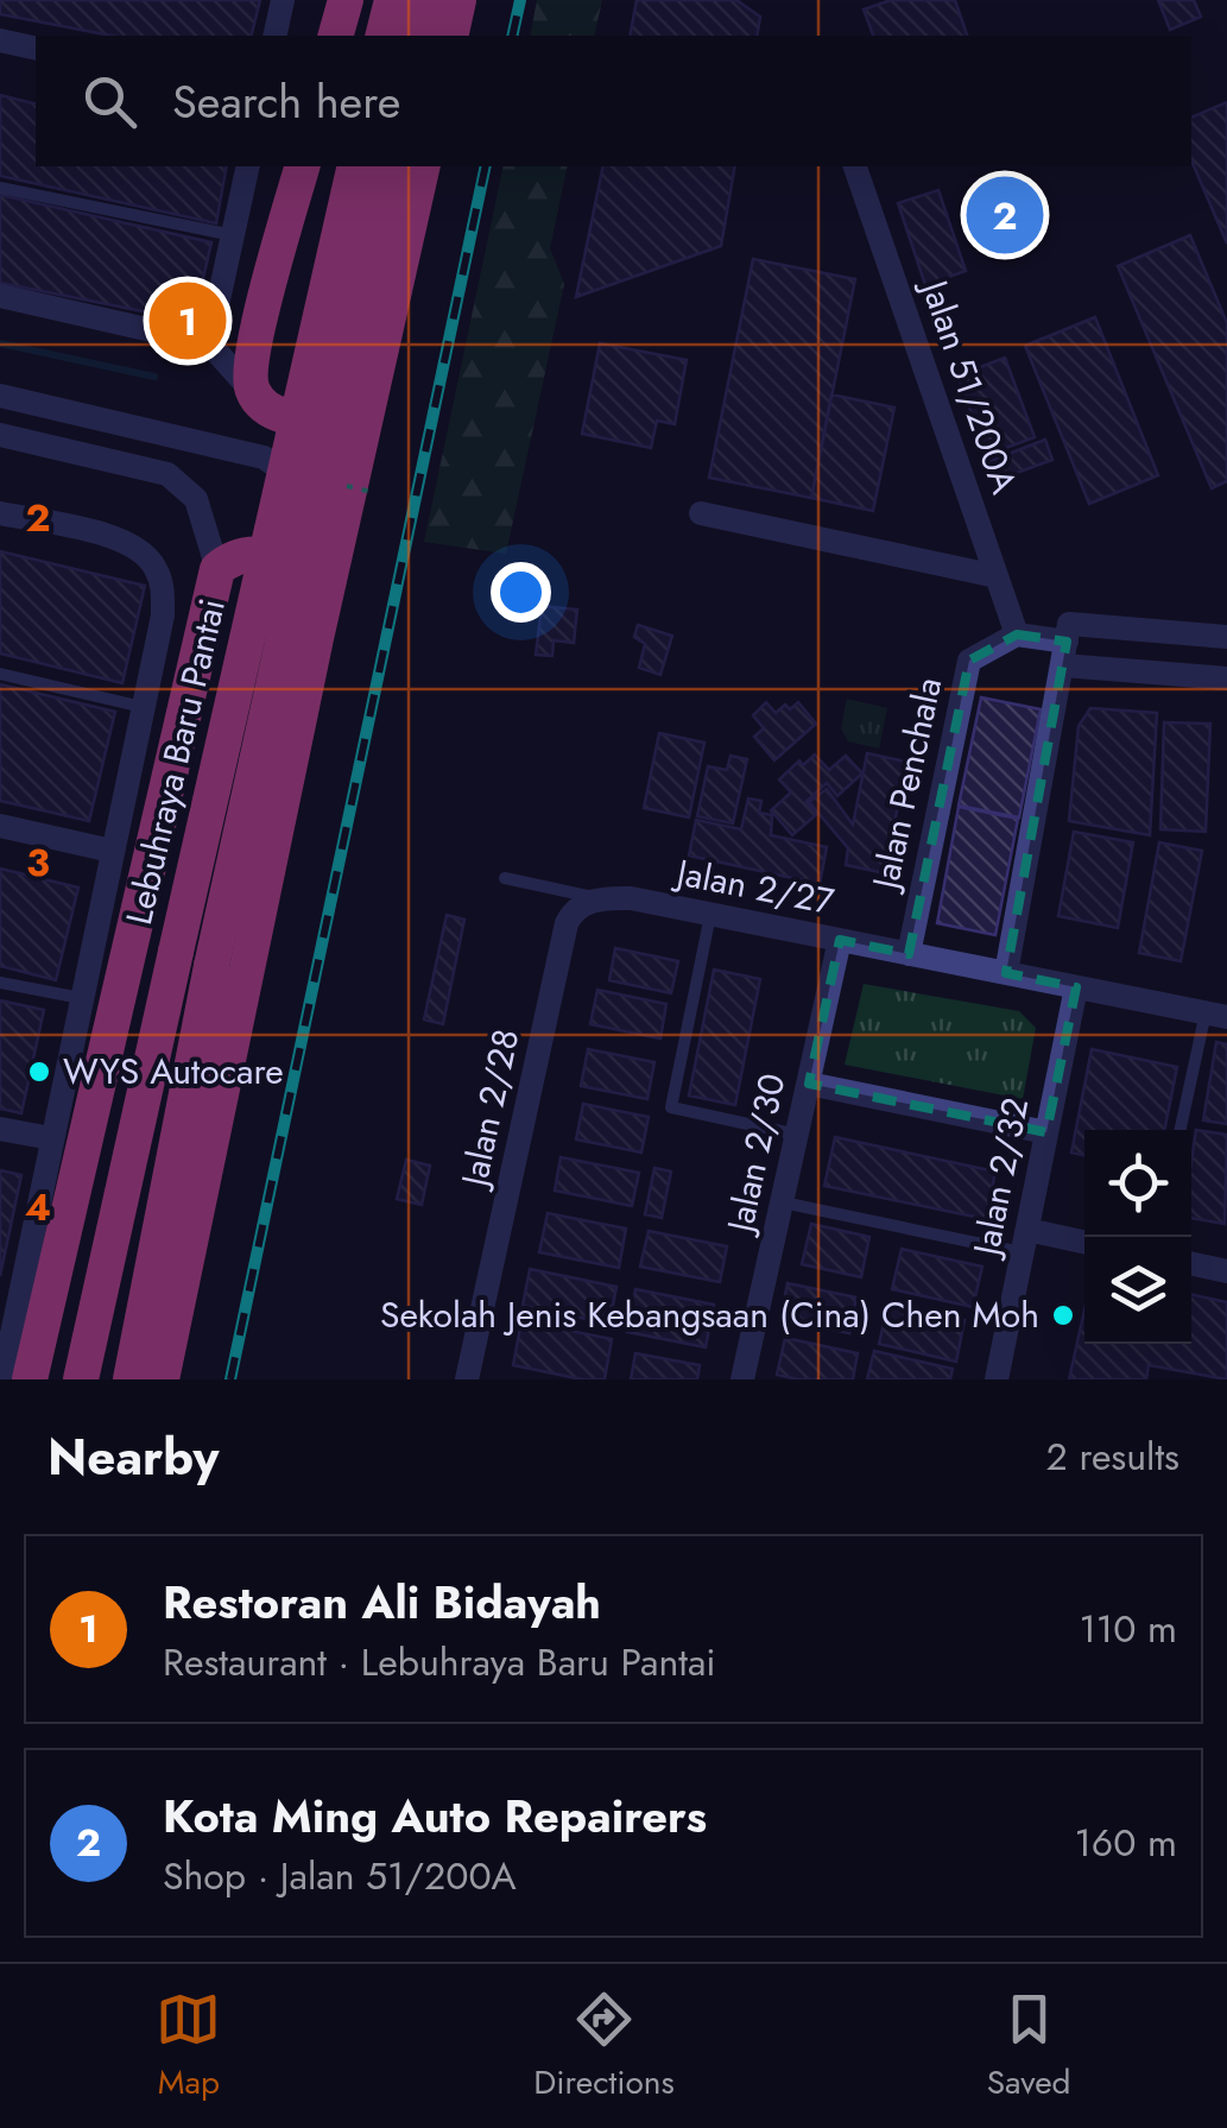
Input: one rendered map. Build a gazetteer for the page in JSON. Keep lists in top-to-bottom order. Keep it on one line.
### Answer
{"streets":{"highway":["Lebuhraya Baru Pantai"],"street":["Jalan 51/200A","Jalan Penchala","Jalan 2/27","Jalan 2/28","Jalan 2/30","Jalan 2/32"]},"crossings":[["Jalan 51/200A","Jalan Penchala"],["Jalan Penchala","Jalan 2/27"],["Jalan 2/27","Jalan 2/28"],["Jalan 2/27","Jalan 2/30"],["Jalan 2/27","Jalan 2/32"]],"places":["WYS Autocare","Sekolah Jenis Kebangsaan (Cina) Chen Moh"],"page":{"search":"Search here","pins":["2","1"],"heading":["Nearby","2 results"],"list":[{"mark":"1","name":"Restoran Ali Bidayah","note":"Restaurant · Lebuhraya Baru Pantai","value":"110 m"},{"mark":"2","name":"Kota Ming Auto Repairers","note":"Shop · Jalan 51/200A","value":"160 m"}],"nav":["Map","Directions","Saved"]},"grid":{"rows":["2","3","4"]}}
